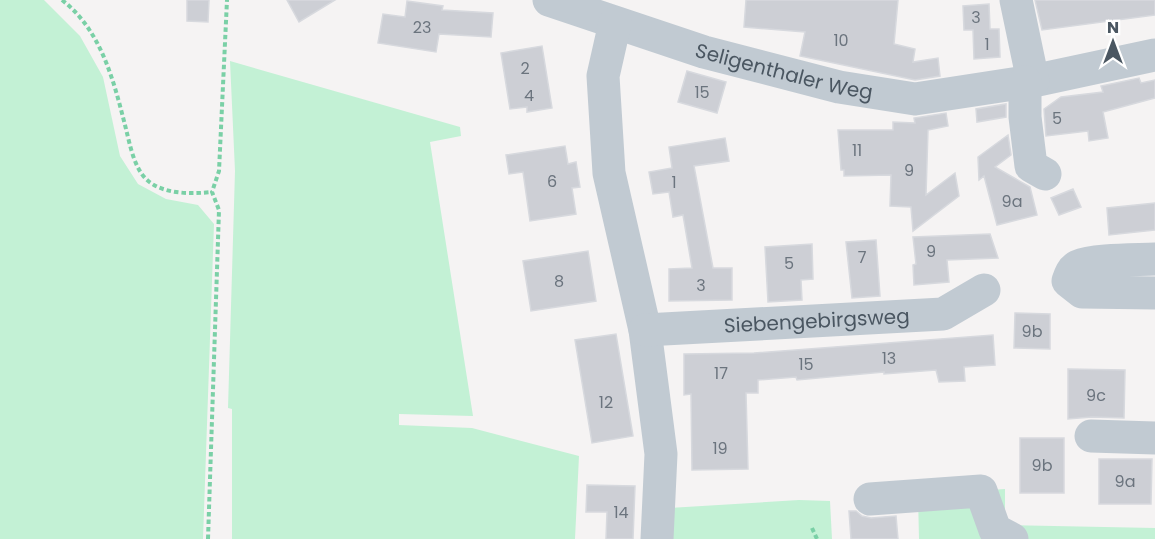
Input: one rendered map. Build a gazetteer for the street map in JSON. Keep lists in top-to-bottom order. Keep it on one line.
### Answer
{"streets":{"street":["Seligenthaler Weg","Siebengebirgsweg"]},"house_numbers":["3","23","10","1","2","15","4","5","11","9","6","1","9a","9","7","5","8","3","9b","13","15","17","9c","12","19","9b","9a","14"],"north":"top"}
